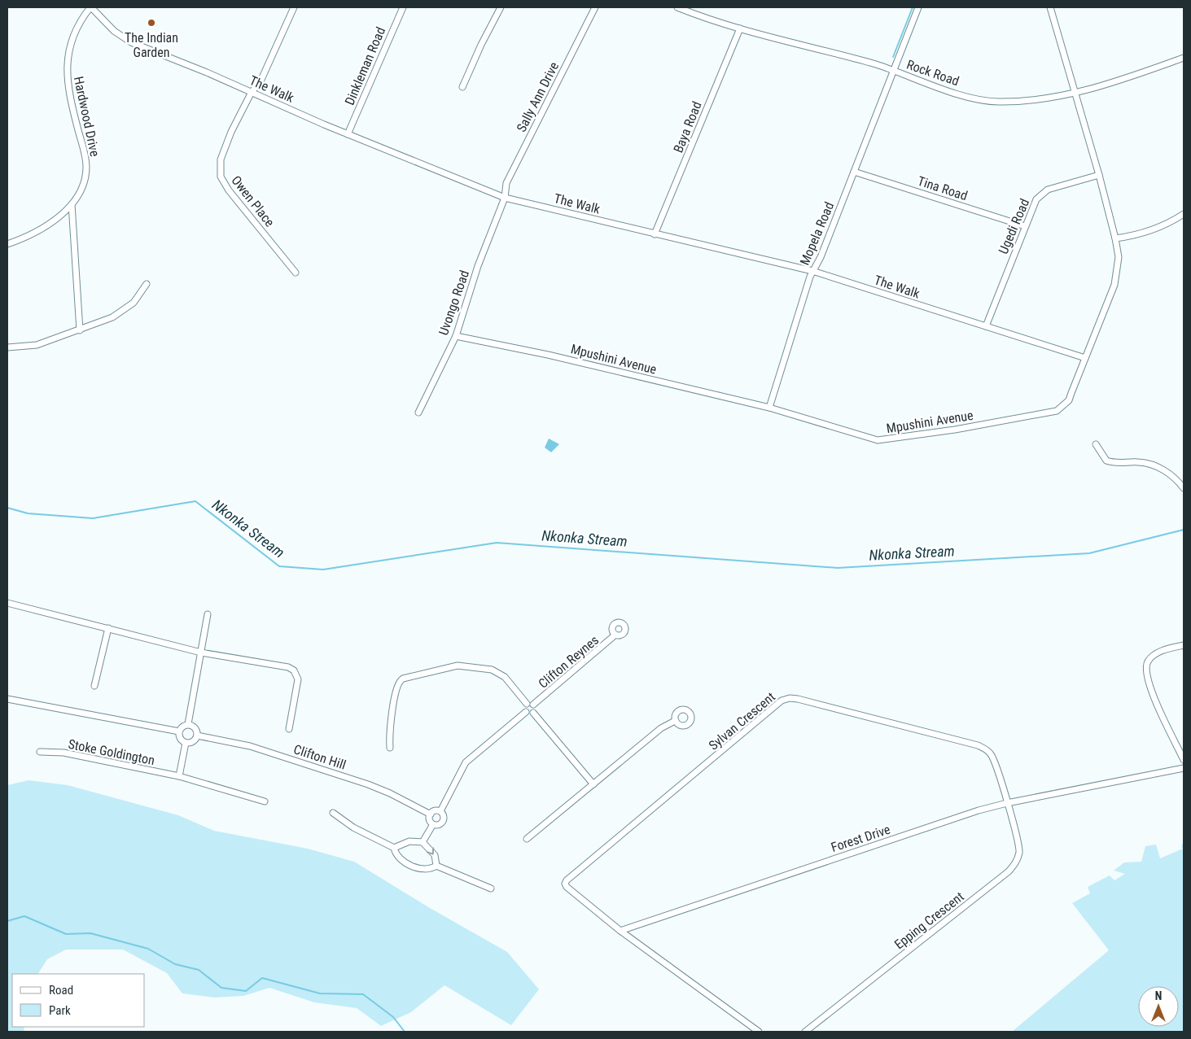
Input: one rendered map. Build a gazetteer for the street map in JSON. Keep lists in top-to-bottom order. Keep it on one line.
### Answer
{"streets":{"street":["Dinkleman Road","Rock Road","The Walk","Sally Ann Drive","Hardwood Drive","Baya Road","Tina Road","Owen Place","Ugedi Road","Mopela Road","Uvongo Road","Mpushini Avenue","Clifton Reynes","Sylvan Crescent","Stoke Goldington","Clifton Hill","Forest Drive","Epping Crescent"]},"crossings":[["Dinkleman Road","The Walk"],["Rock Road","Baya Road"],["Rock Road","Mopela Road"],["Rock Road","Mpushini Avenue"],["The Walk","Sally Ann Drive"],["The Walk","Hardwood Drive"],["The Walk","Baya Road"],["The Walk","Owen Place"],["The Walk","Ugedi Road"],["The Walk","Mopela Road"],["The Walk","Uvongo Road"],["The Walk","Mpushini Avenue"],["Sally Ann Drive","Uvongo Road"],["Tina Road","Ugedi Road"],["Tina Road","Mopela Road"],["Ugedi Road","Mpushini Avenue"],["Mopela Road","Mpushini Avenue"],["Uvongo Road","Mpushini Avenue"],["Sylvan Crescent","Forest Drive"],["Sylvan Crescent","Epping Crescent"],["Forest Drive","Epping Crescent"]],"water":["Nkonka Stream"],"places":["The Indian Garden"],"legend":["Road","Park"],"north":"top"}
